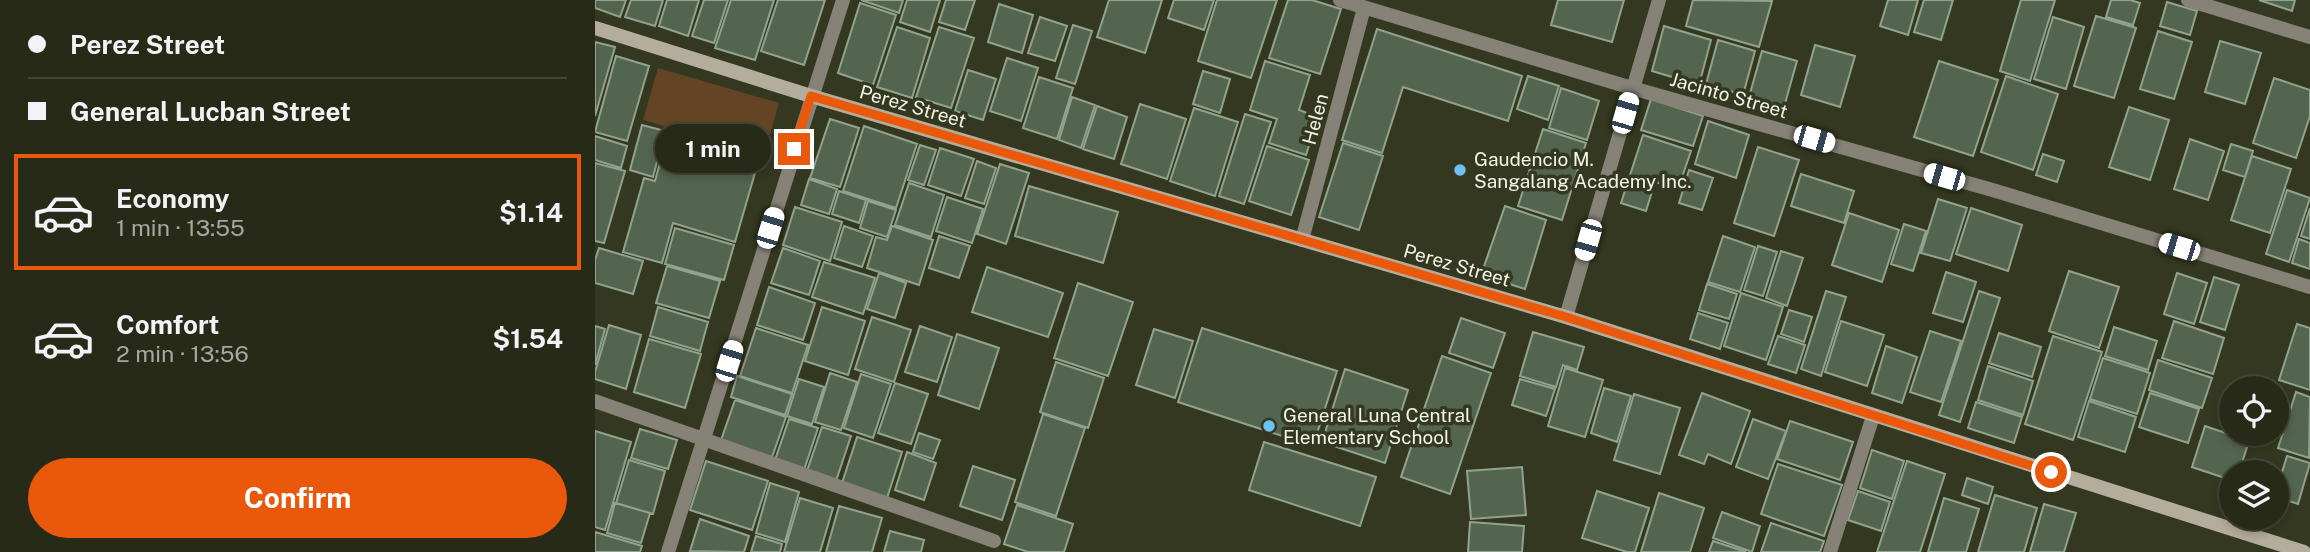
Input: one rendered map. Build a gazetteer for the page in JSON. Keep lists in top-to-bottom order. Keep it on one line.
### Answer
{"streets":{"street":["Jacinto Street","Perez Street","Helen"]},"crossings":[["Jacinto Street","Helen"],["Perez Street","Helen"]],"places":["Gaudencio M. Sangalang Academy Inc.","General Luna Central Elementary School"],"page":{"banner":["Perez Street","General Lucban Street"],"bubble":"1 min","list":[{"name":"Economy","note":"1 min · 13:55","value":"$1.14"},{"name":"Comfort","note":"2 min · 13:56","value":"$1.54"}],"buttons":"Confirm"}}
